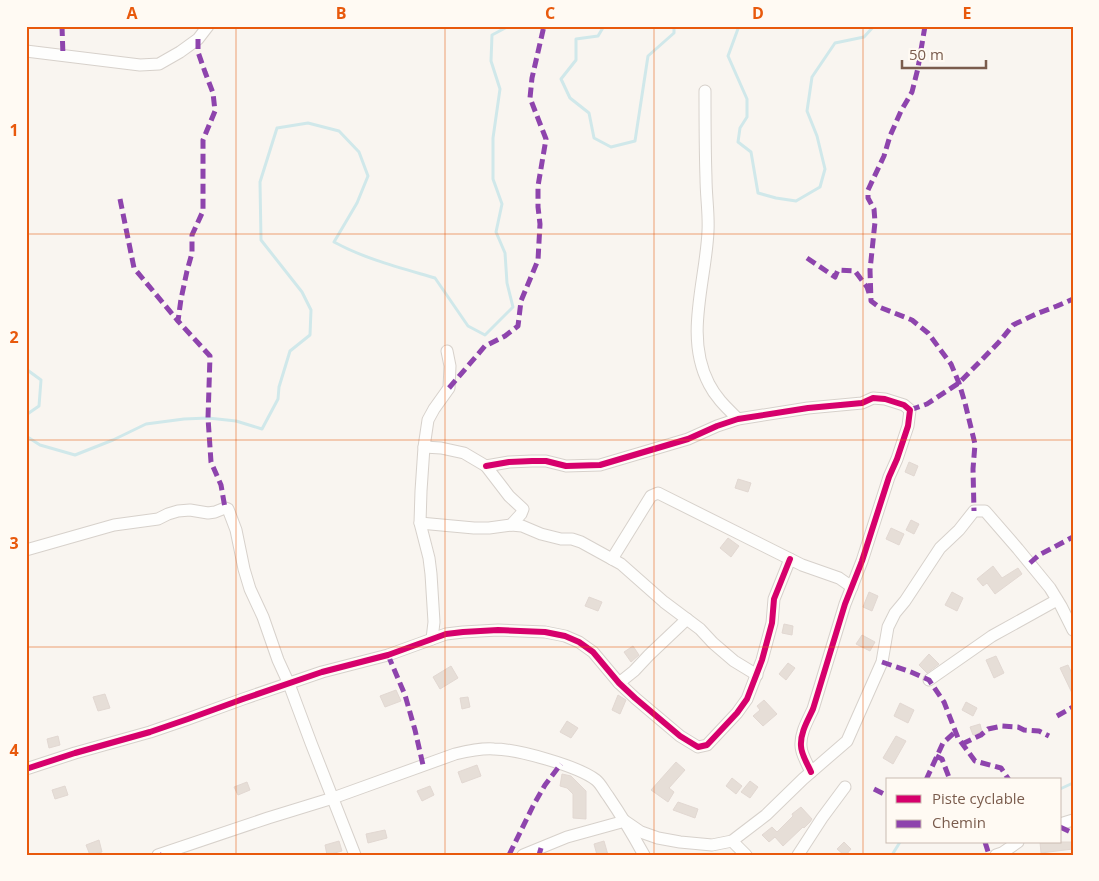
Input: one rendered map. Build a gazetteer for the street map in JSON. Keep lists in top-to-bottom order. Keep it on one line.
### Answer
{"legend":["Piste cyclable","Chemin"],"scale_bar":"50 m","grid":{"columns":["A","B","C","D","E"],"rows":["1","2","3","4"]}}
